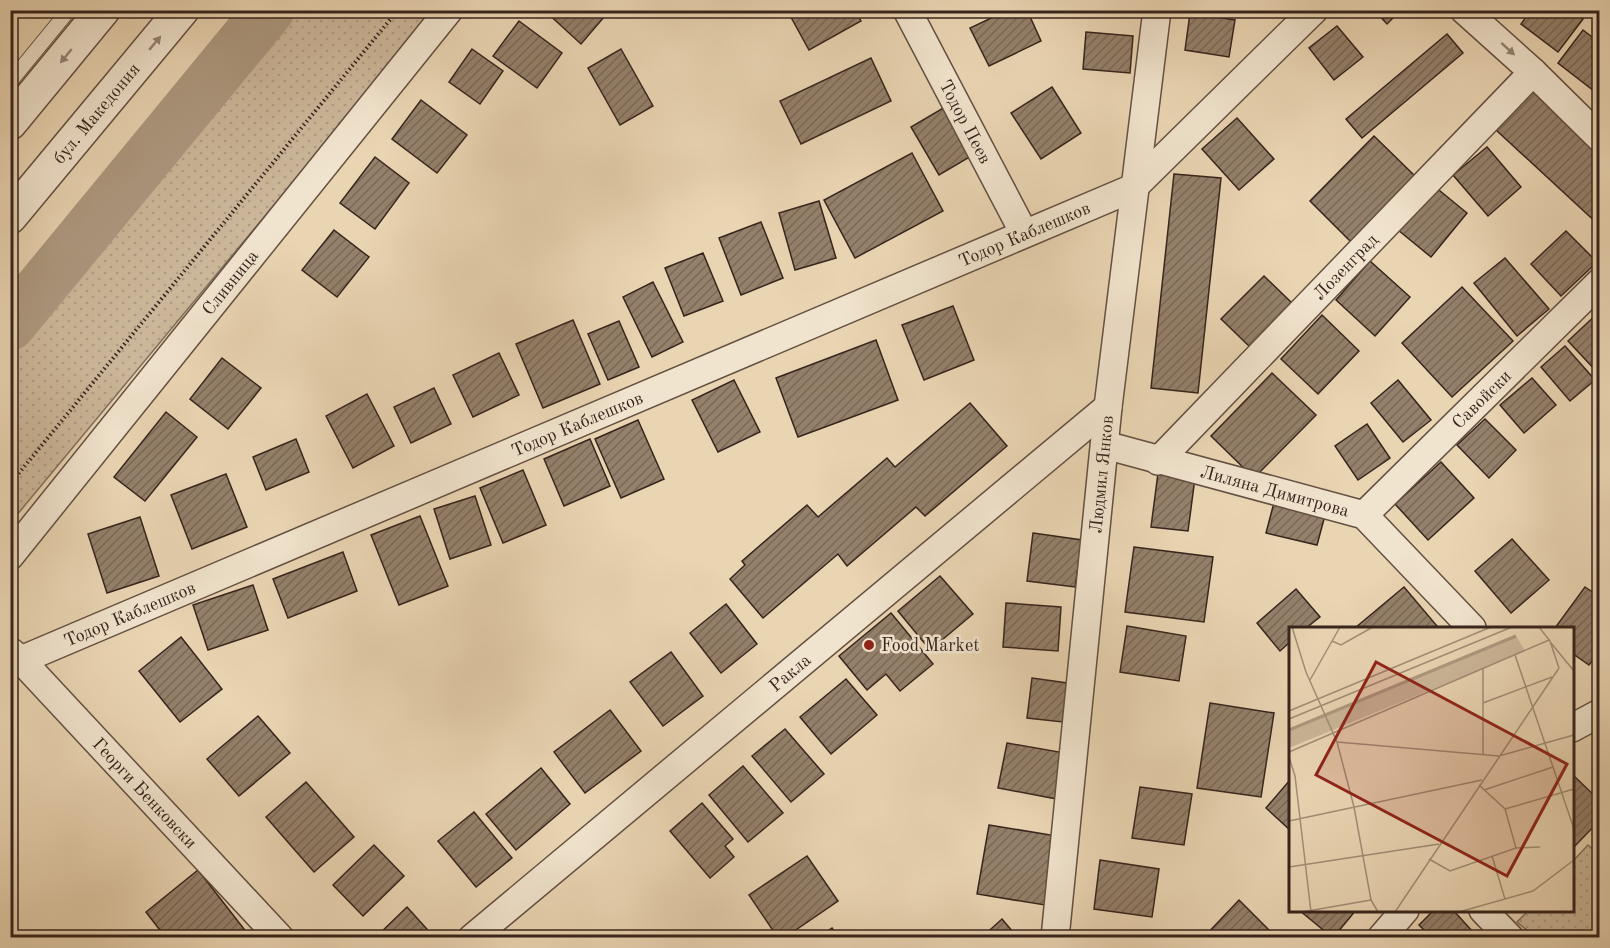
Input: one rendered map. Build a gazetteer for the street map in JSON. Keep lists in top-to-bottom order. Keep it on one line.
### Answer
{"streets":{"street":["бул. Македония","Тодор Пеев","Тодор Каблешков","Лозенград","Сливница","Савойски","Людмил Янков","Лиляна Димитрова","Ракла","Георги Бенковски"]},"crossings":[["Тодор Пеев","Тодор Каблешков"],["Тодор Каблешков","Людмил Янков"],["Тодор Каблешков","Георги Бенковски"],["Лозенград","Лиляна Димитрова"],["Савойски","Лиляна Димитрова"],["Людмил Янков","Лиляна Димитрова"],["Людмил Янков","Ракла"]],"places":["Food Market"]}
